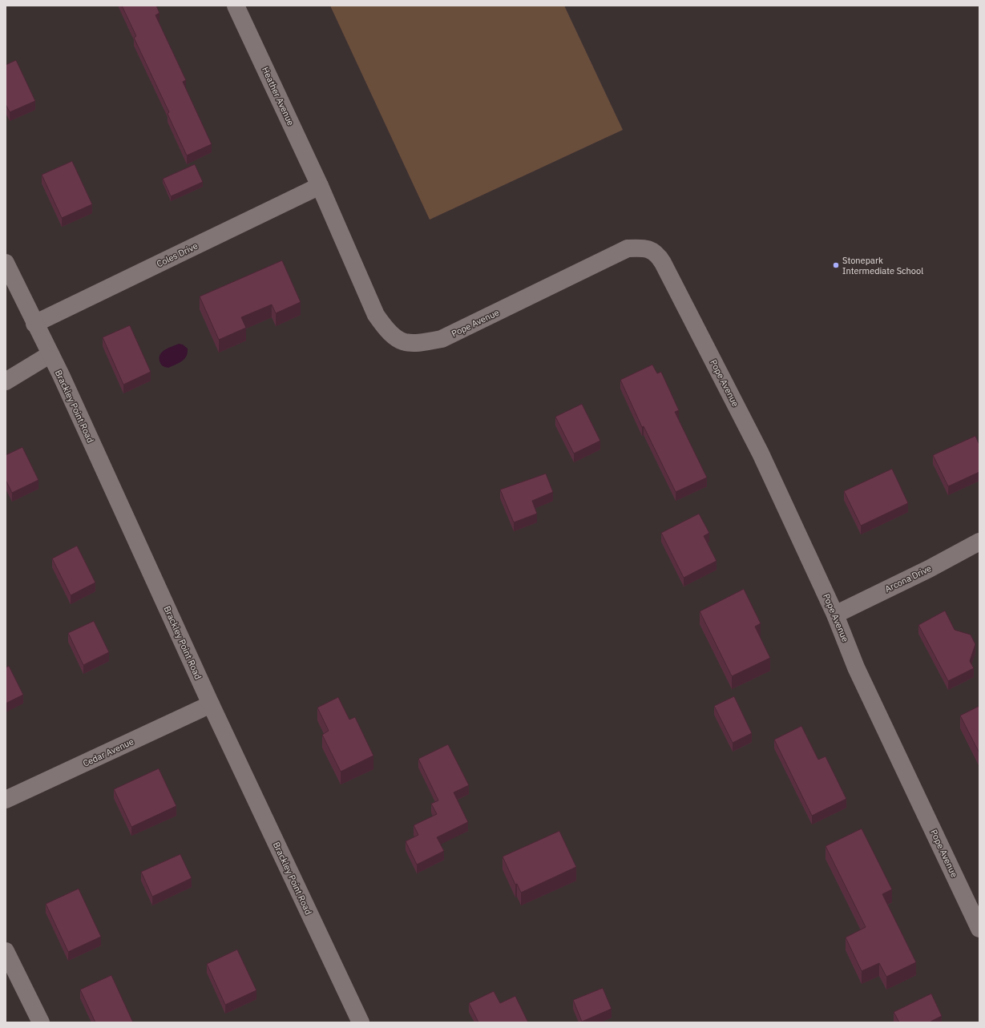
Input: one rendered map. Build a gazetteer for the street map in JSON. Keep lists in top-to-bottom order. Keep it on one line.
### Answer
{"streets":{"street":["Heather Avenue","Coles Drive","Pope Avenue","Brackley Point Road","Arcona Drive","Cedar Avenue"]},"crossings":[["Heather Avenue","Coles Drive"],["Heather Avenue","Pope Avenue"],["Coles Drive","Pope Avenue"],["Coles Drive","Brackley Point Road"],["Pope Avenue","Arcona Drive"],["Brackley Point Road","Cedar Avenue"]],"places":["Stonepark Intermediate School"]}
